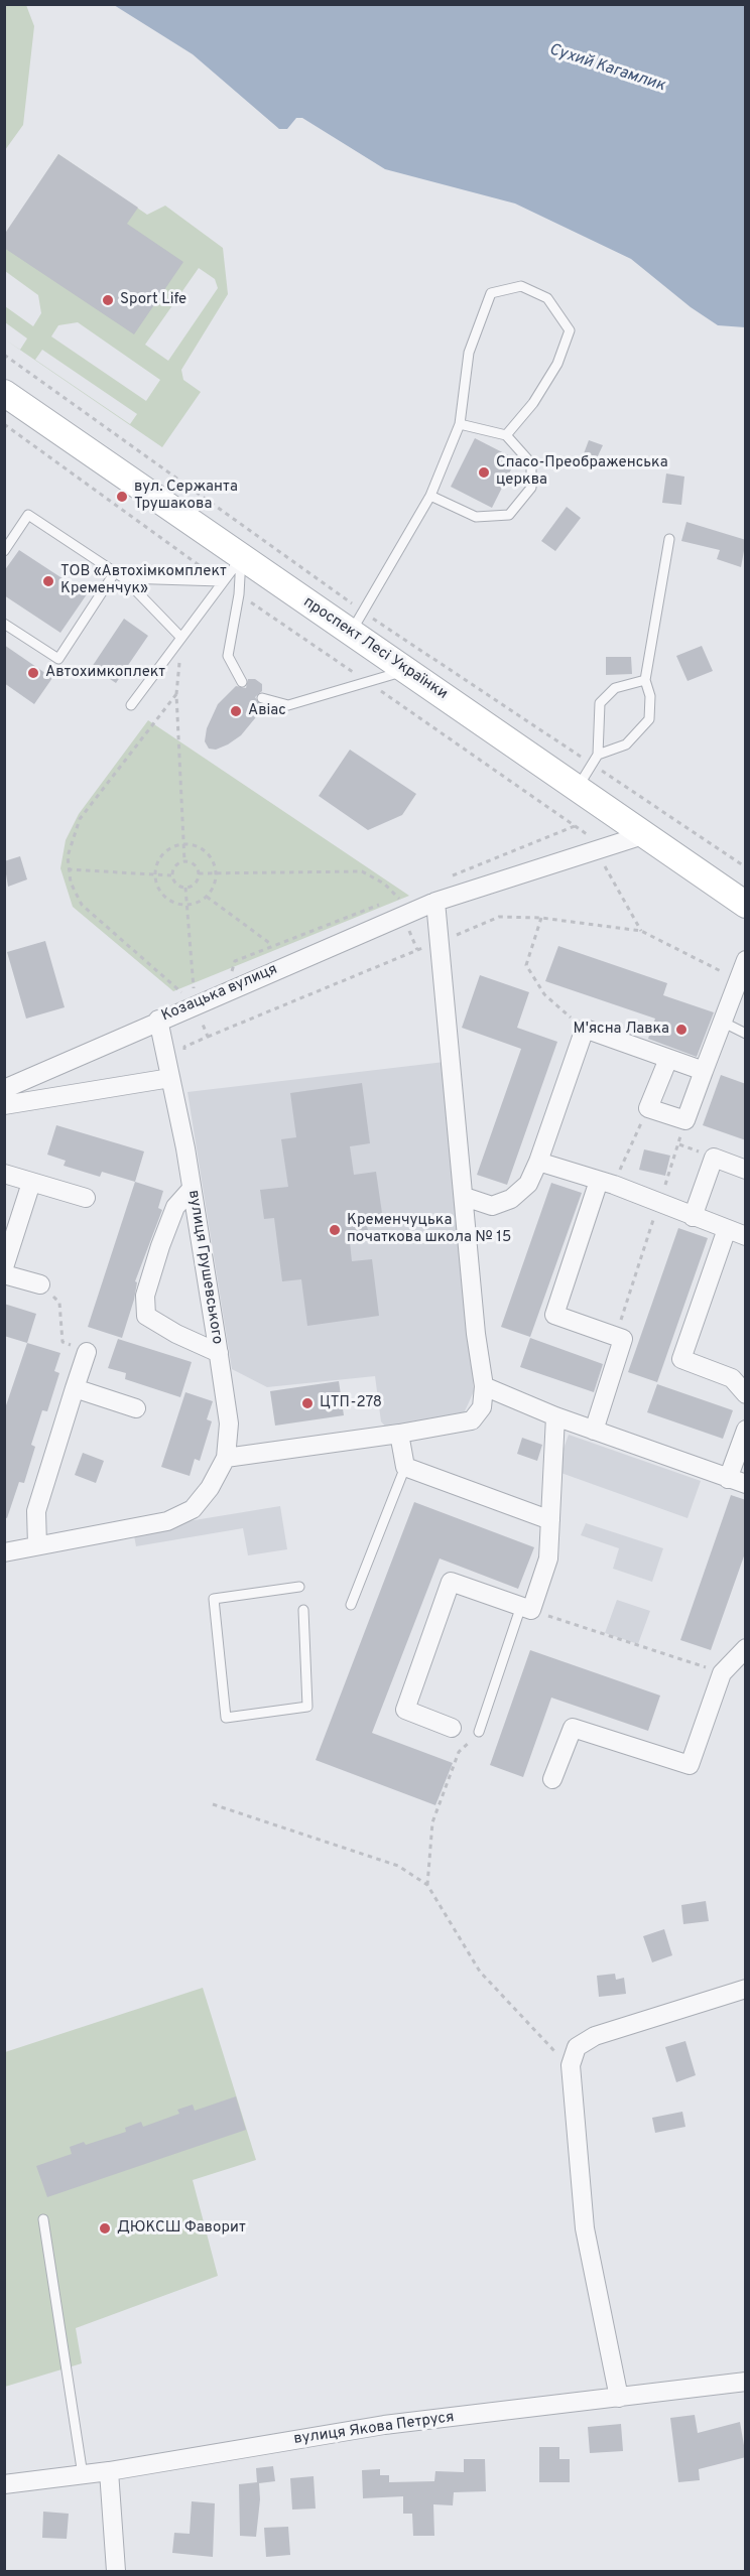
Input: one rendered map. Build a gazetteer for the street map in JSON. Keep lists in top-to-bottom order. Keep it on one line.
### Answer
{"streets":{"street":["проспект Лесі Українки","Козацька вулиця","вулиця Грушевського","вулиця Якова Петруся"]},"crossings":[["проспект Лесі Українки","Козацька вулиця"],["Козацька вулиця","вулиця Грушевського"]],"water":["Сухий Кагамлик"],"places":["Sport Life","Спасо-Преображенська церква","вул. Сержанта Трушакова","ТОВ «Автохімкомплект Кременчук»","Автохимкоплект","Авіас","М'ясна Лавка","Кременчуцька початкова школа № 15","ЦТП-278","ДЮКСШ Фаворит"]}
